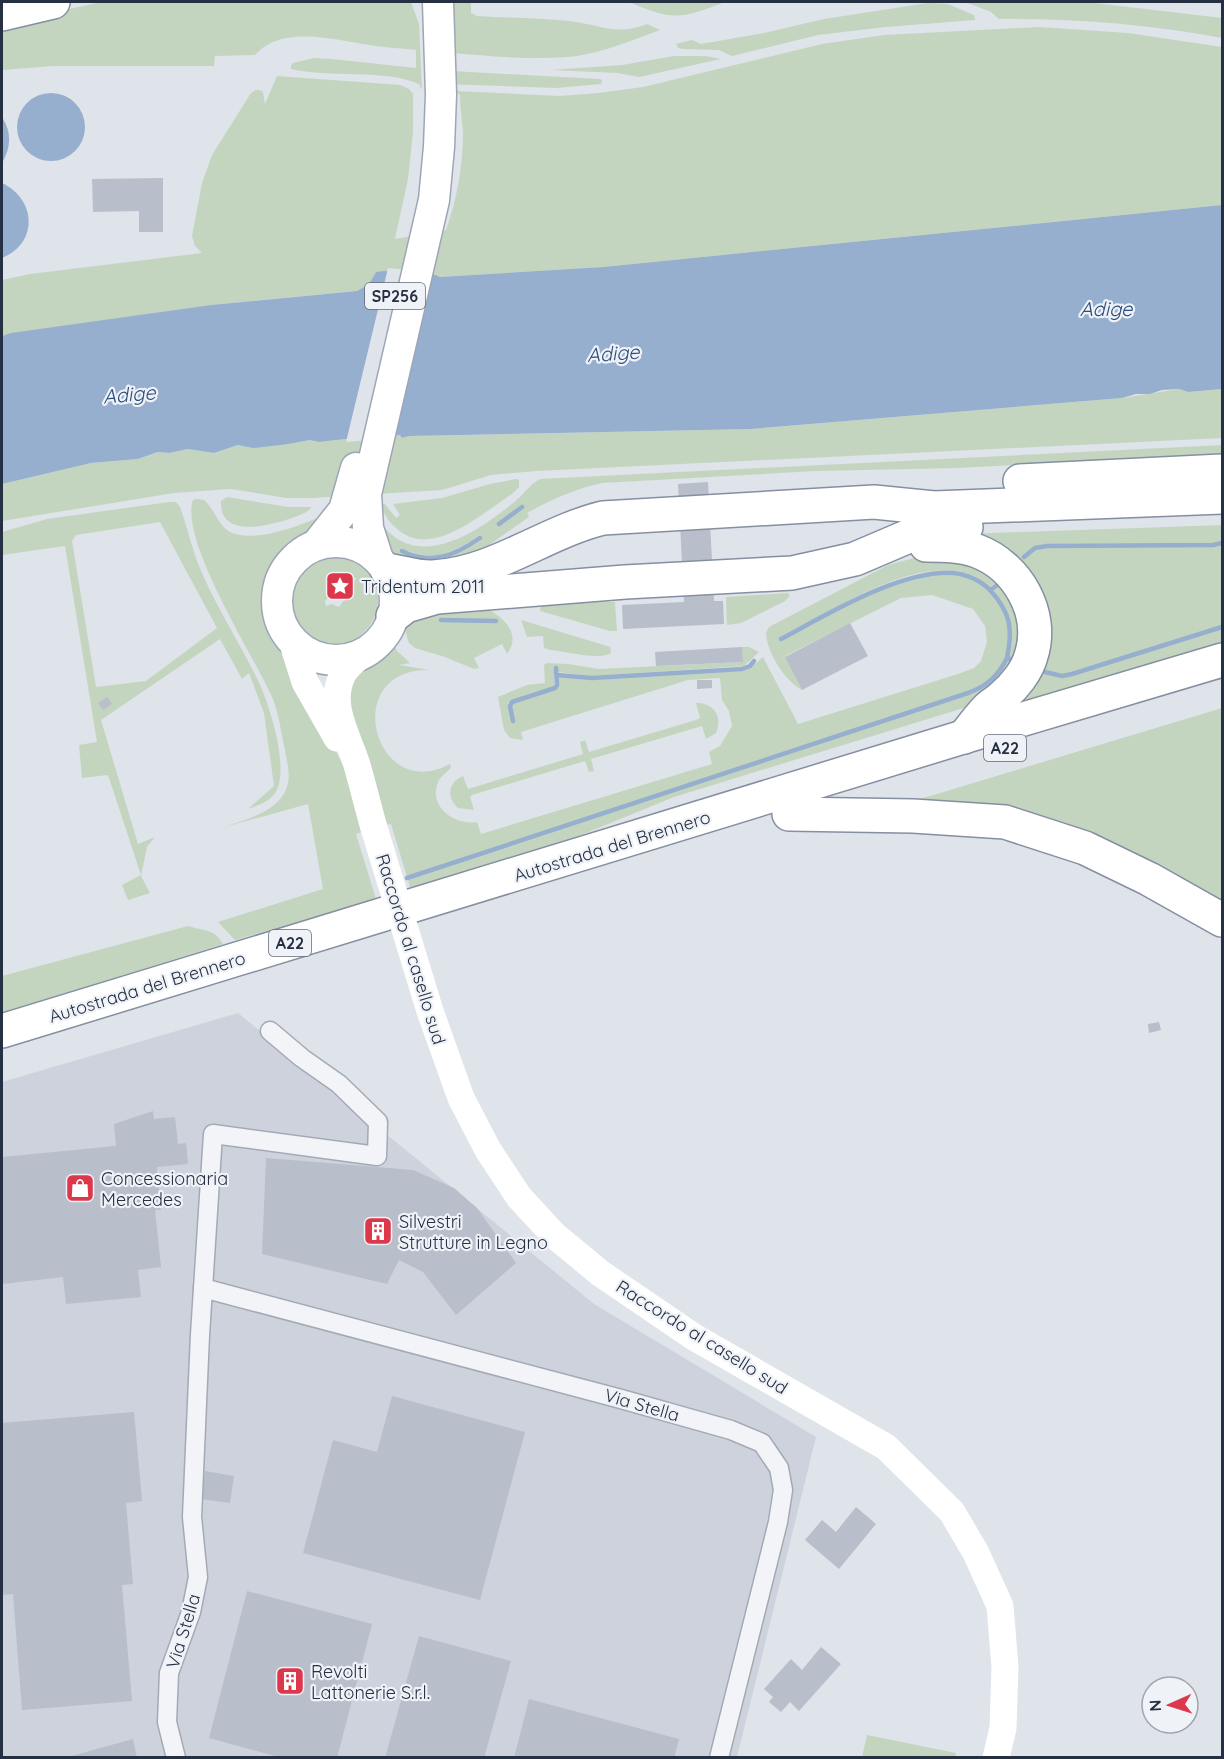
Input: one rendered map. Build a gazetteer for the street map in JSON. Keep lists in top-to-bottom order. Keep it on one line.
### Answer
{"streets":{"highway":["A22","Autostrada del Brennero"],"main road":["SP256","Raccordo al casello sud"],"street":["Via Stella"]},"water":["Adige"],"places":{"place":["Tridentum 2011"],"shop":["Concessionaria Mercedes"],"building":["Silvestri Strutture in Legno","Revolti Lattonerie S.r.l."]},"north":"left"}
